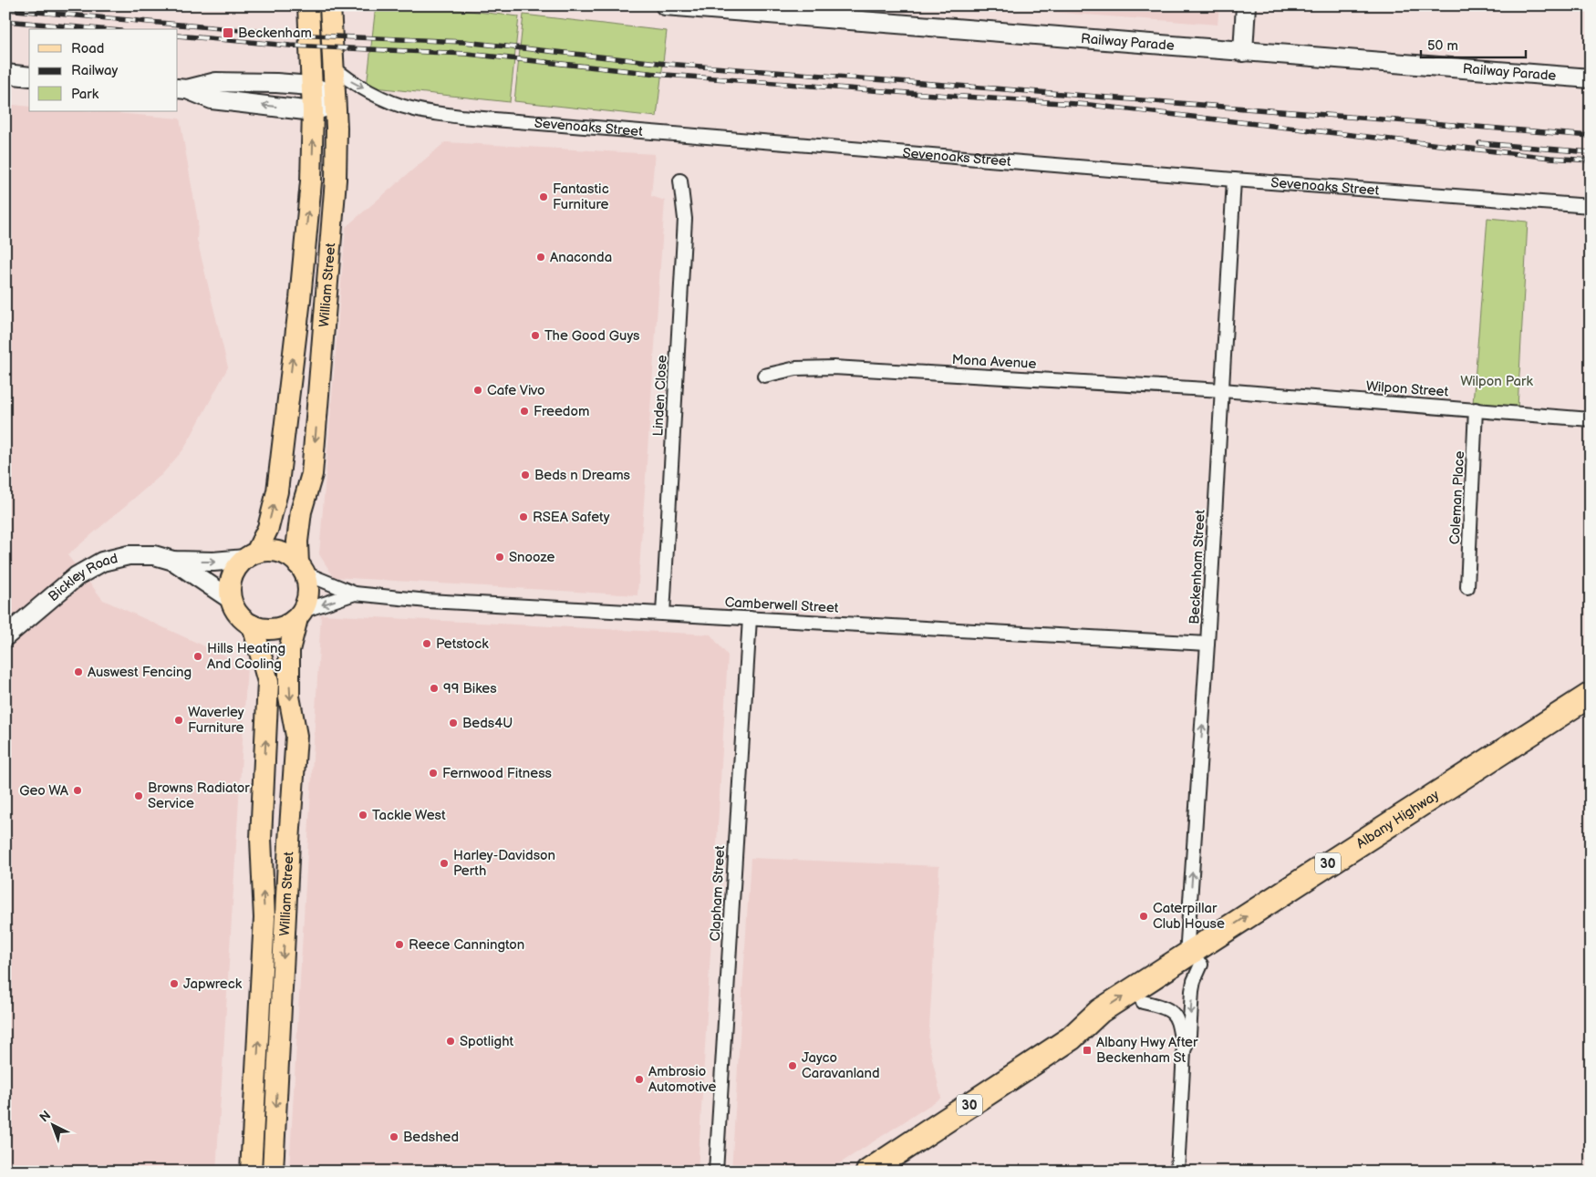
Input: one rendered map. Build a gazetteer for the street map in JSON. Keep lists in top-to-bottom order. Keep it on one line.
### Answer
{"streets":{"highway":["Albany Highway","30"],"main road":["William Street"],"street":["Railway Parade","Sevenoaks Street","Mona Avenue","Wilpon Street","Linden Close","Coleman Place","Beckenham Street","Bickley Road","Camberwell Street","Clapham Street"]},"crossings":[["Sevenoaks Street","William Street"],["Sevenoaks Street","Beckenham Street"],["William Street","Bickley Road"],["William Street","Camberwell Street"],["Mona Avenue","Wilpon Street"],["Mona Avenue","Beckenham Street"],["Wilpon Street","Coleman Place"],["Wilpon Street","Beckenham Street"],["Linden Close","Camberwell Street"],["Beckenham Street","Camberwell Street"],["Beckenham Street","Albany Highway"],["Bickley Road","Camberwell Street"],["Camberwell Street","Clapham Street"]],"one_way":["Sevenoaks Street"],"parks":["Wilpon Park"],"places":{"transit":["Beckenham","Albany Hwy After Beckenham St"],"other":["Fantastic Furniture","Anaconda","The Good Guys","Cafe Vivo","Freedom","Beds n Dreams","RSEA Safety","Snooze","Petstock","Hills Heating And Cooling","Auswest Fencing","99 Bikes","Waverley Furniture","Beds4U","Fernwood Fitness","Geo WA","Browns Radiator Service","Tackle West","Harley-Davidson Perth","Caterpillar Club House","Reece Cannington","Japwreck","Spotlight","Jayco Caravanland","Ambrosio Automotive","Bedshed"]},"legend":["Road","Railway","Park"],"scale_bar":"50 m","north":"top left"}
